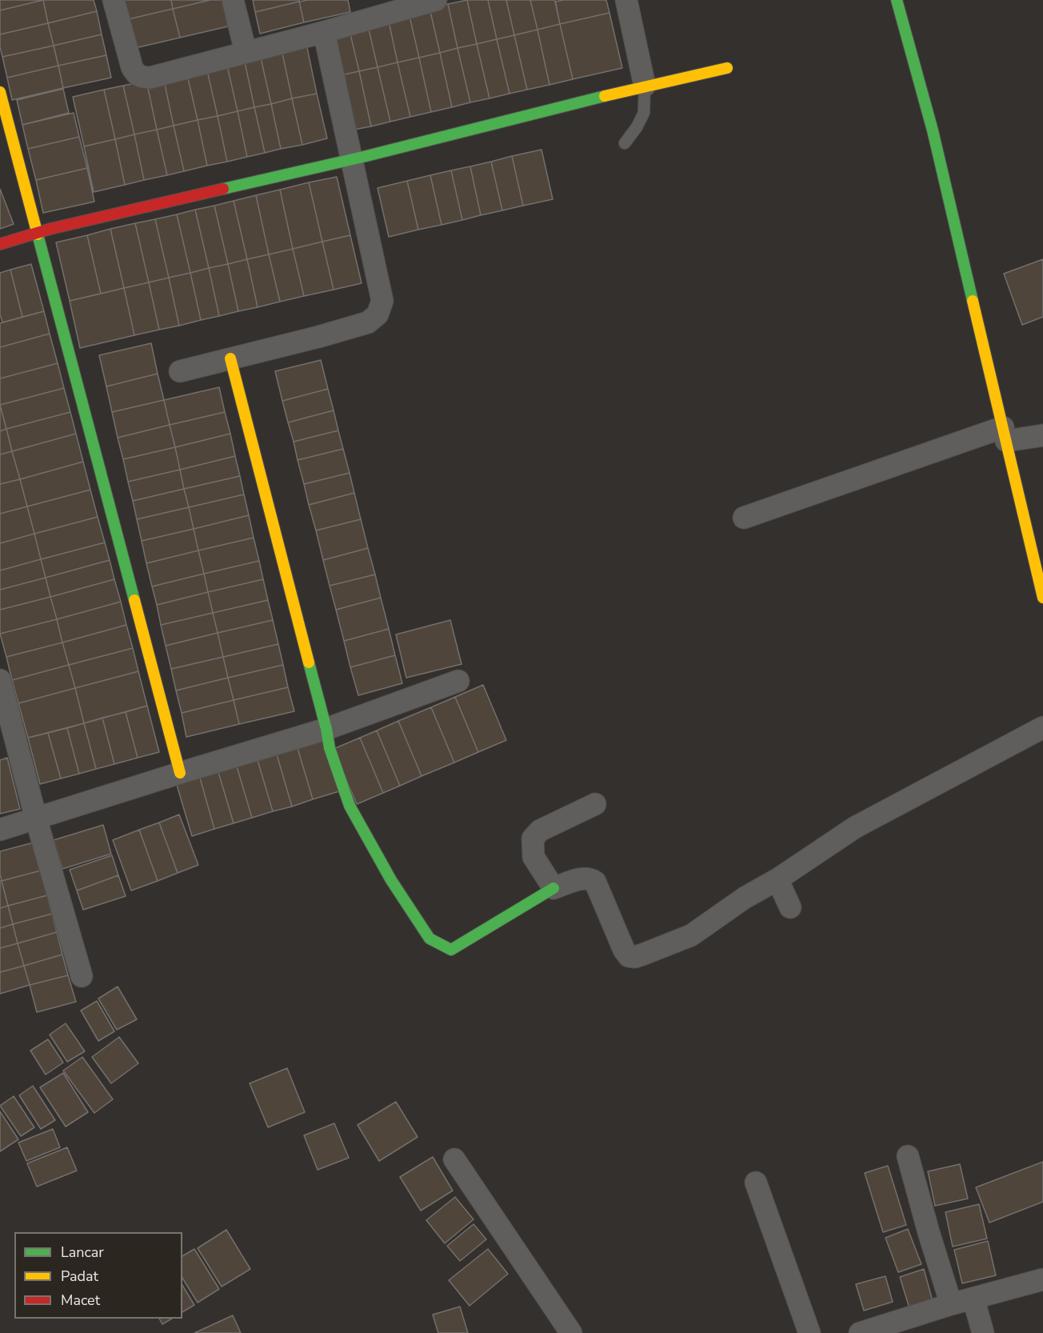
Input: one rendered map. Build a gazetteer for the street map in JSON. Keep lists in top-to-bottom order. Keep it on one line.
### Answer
{"legend":["Lancar","Padat","Macet"]}
